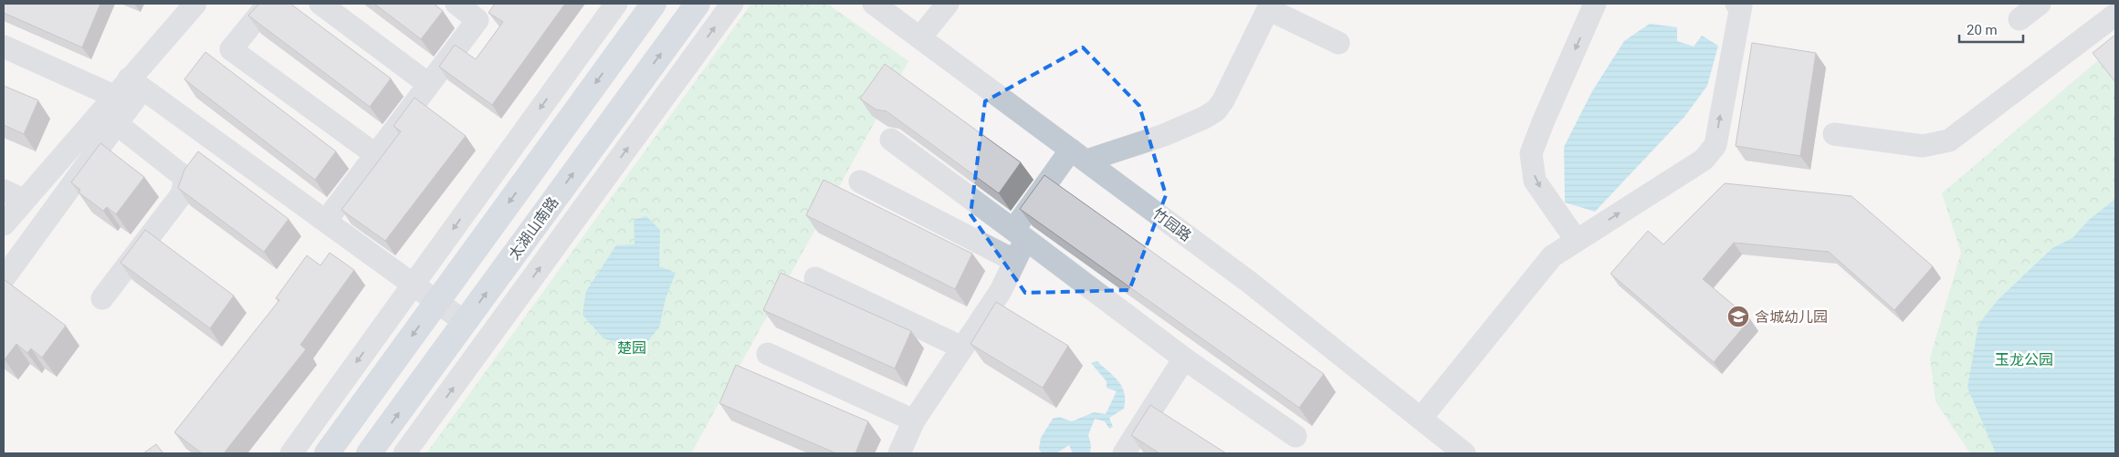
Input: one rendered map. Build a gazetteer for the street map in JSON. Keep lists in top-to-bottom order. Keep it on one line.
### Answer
{"streets":{"main road":["太湖山南路"],"street":["竹园路"]},"parks":["楚园","玉龙公园"],"places":{"school or university":["含城幼儿园"]},"scale_bar":"20 m"}
